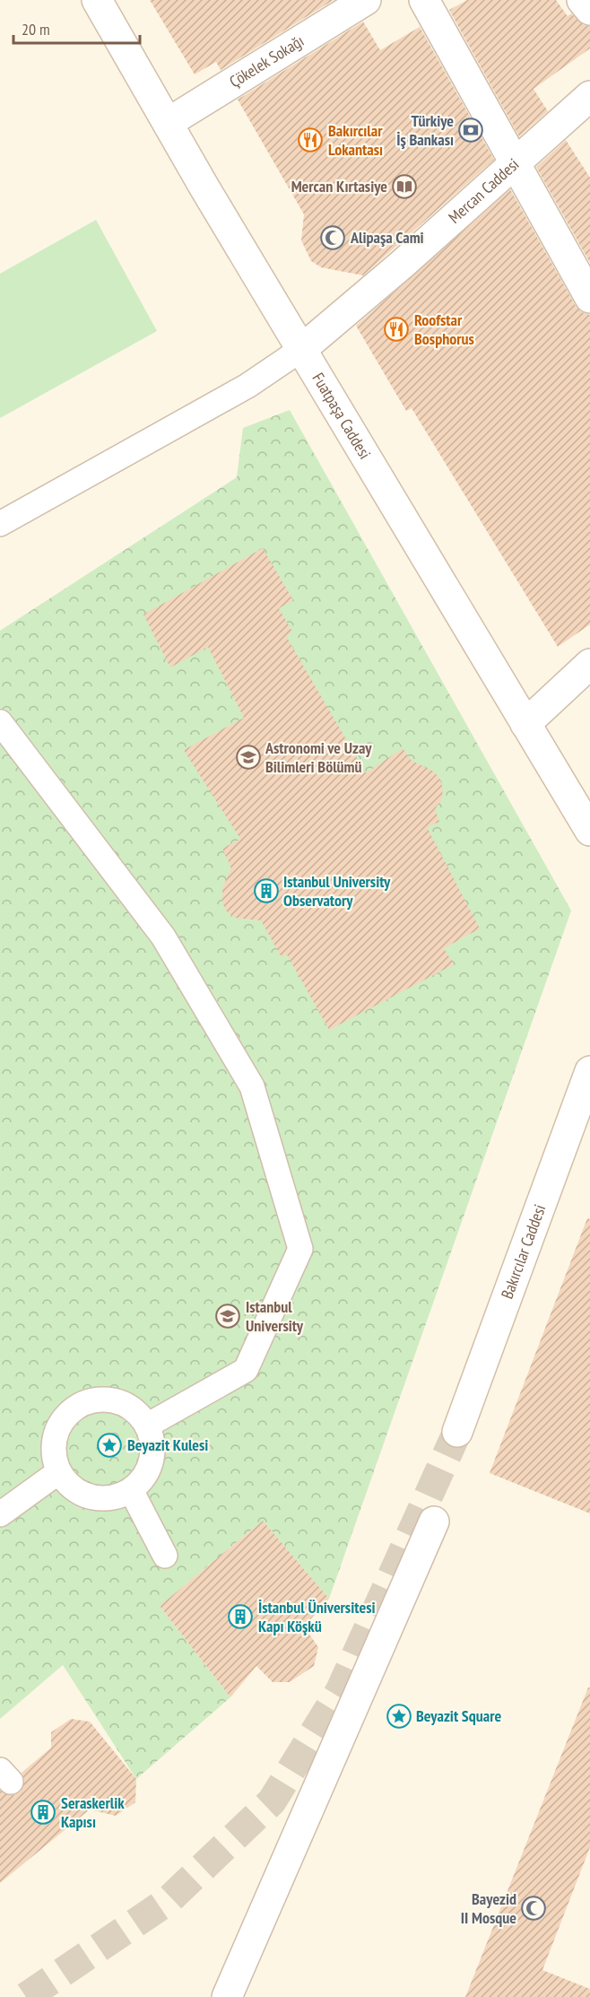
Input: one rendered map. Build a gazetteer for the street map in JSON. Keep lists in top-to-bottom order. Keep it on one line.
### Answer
{"streets":{"street":["Çökelek Sokağı","Mercan Caddesi","Fuatpaşa Caddesi","Bakırcılar Caddesi"]},"crossings":[["Çökelek Sokağı","Fuatpaşa Caddesi"],["Mercan Caddesi","Fuatpaşa Caddesi"]],"places":{"bank":["Türkiye İş Bankası"],"restaurant":["Bakırcılar Lokantası","Roofstar Bosphorus"],"library":["Mercan Kırtasiye"],"mosque":["Alipaşa Cami","Bayezid II Mosque"],"school or university":["Astronomi ve Uzay Bilimleri Bölümü","Istanbul University"],"building":["Istanbul University Observatory","İstanbul Üniversitesi Kapı Köşkü","Seraskerlik Kapısı"],"place":["Beyazit Kulesi","Beyazit Square"]},"scale_bar":"20 m"}
